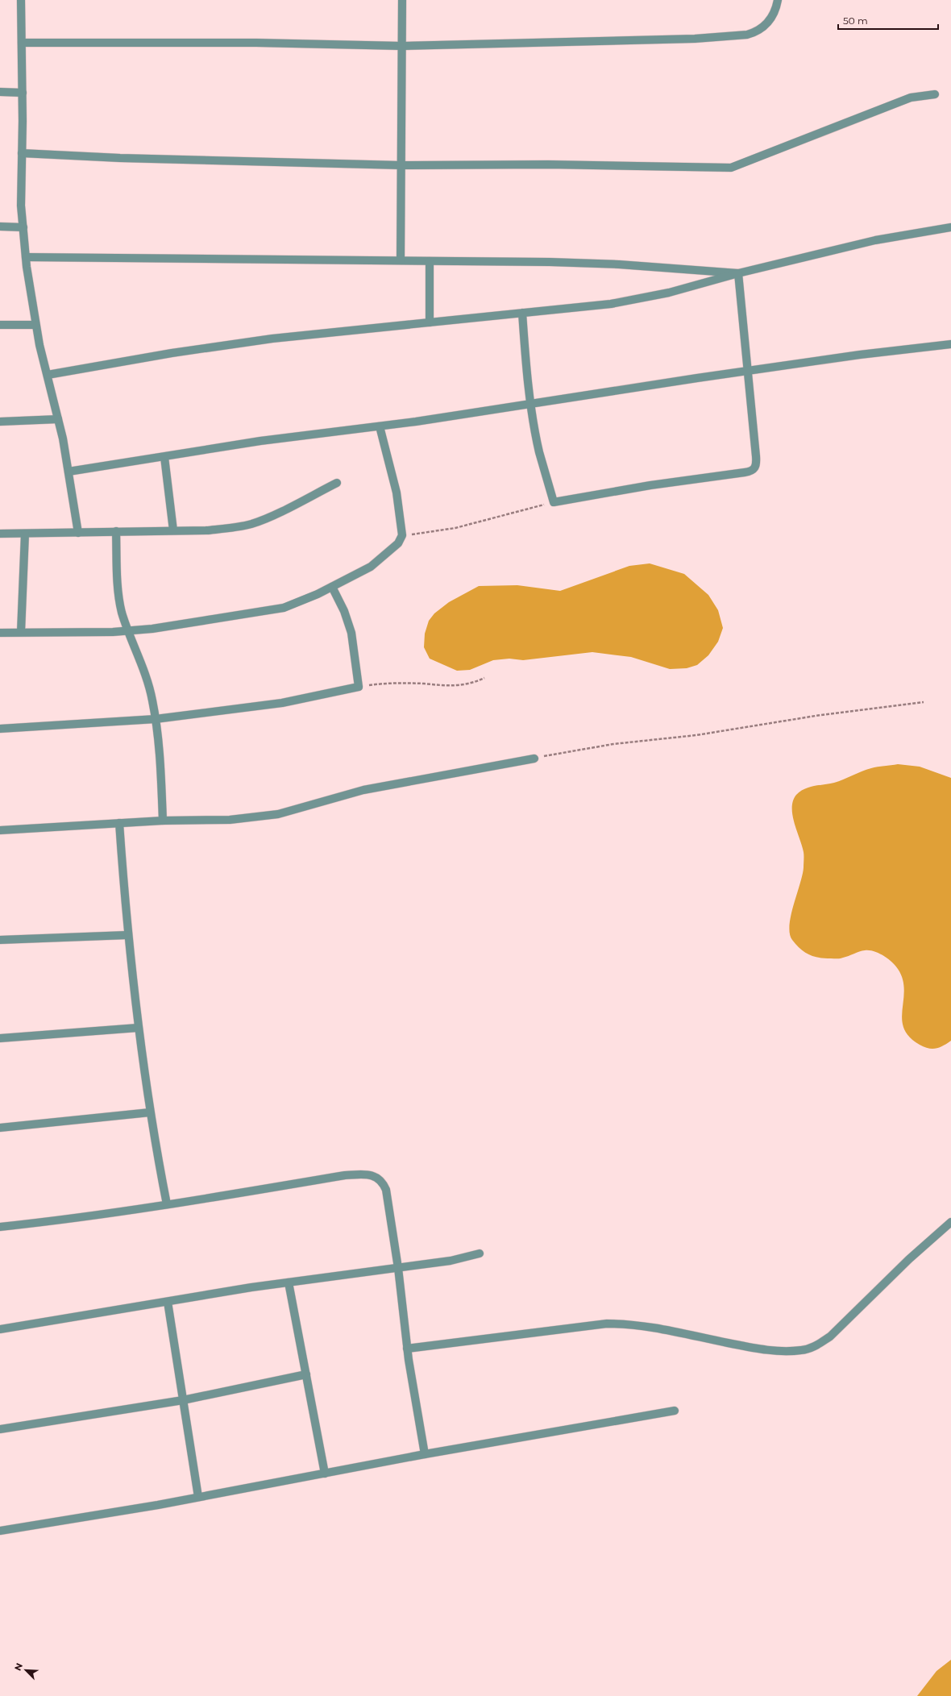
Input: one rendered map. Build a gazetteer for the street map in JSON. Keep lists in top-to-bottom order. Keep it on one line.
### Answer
{"scale_bar":"50 m","north":"top left"}
